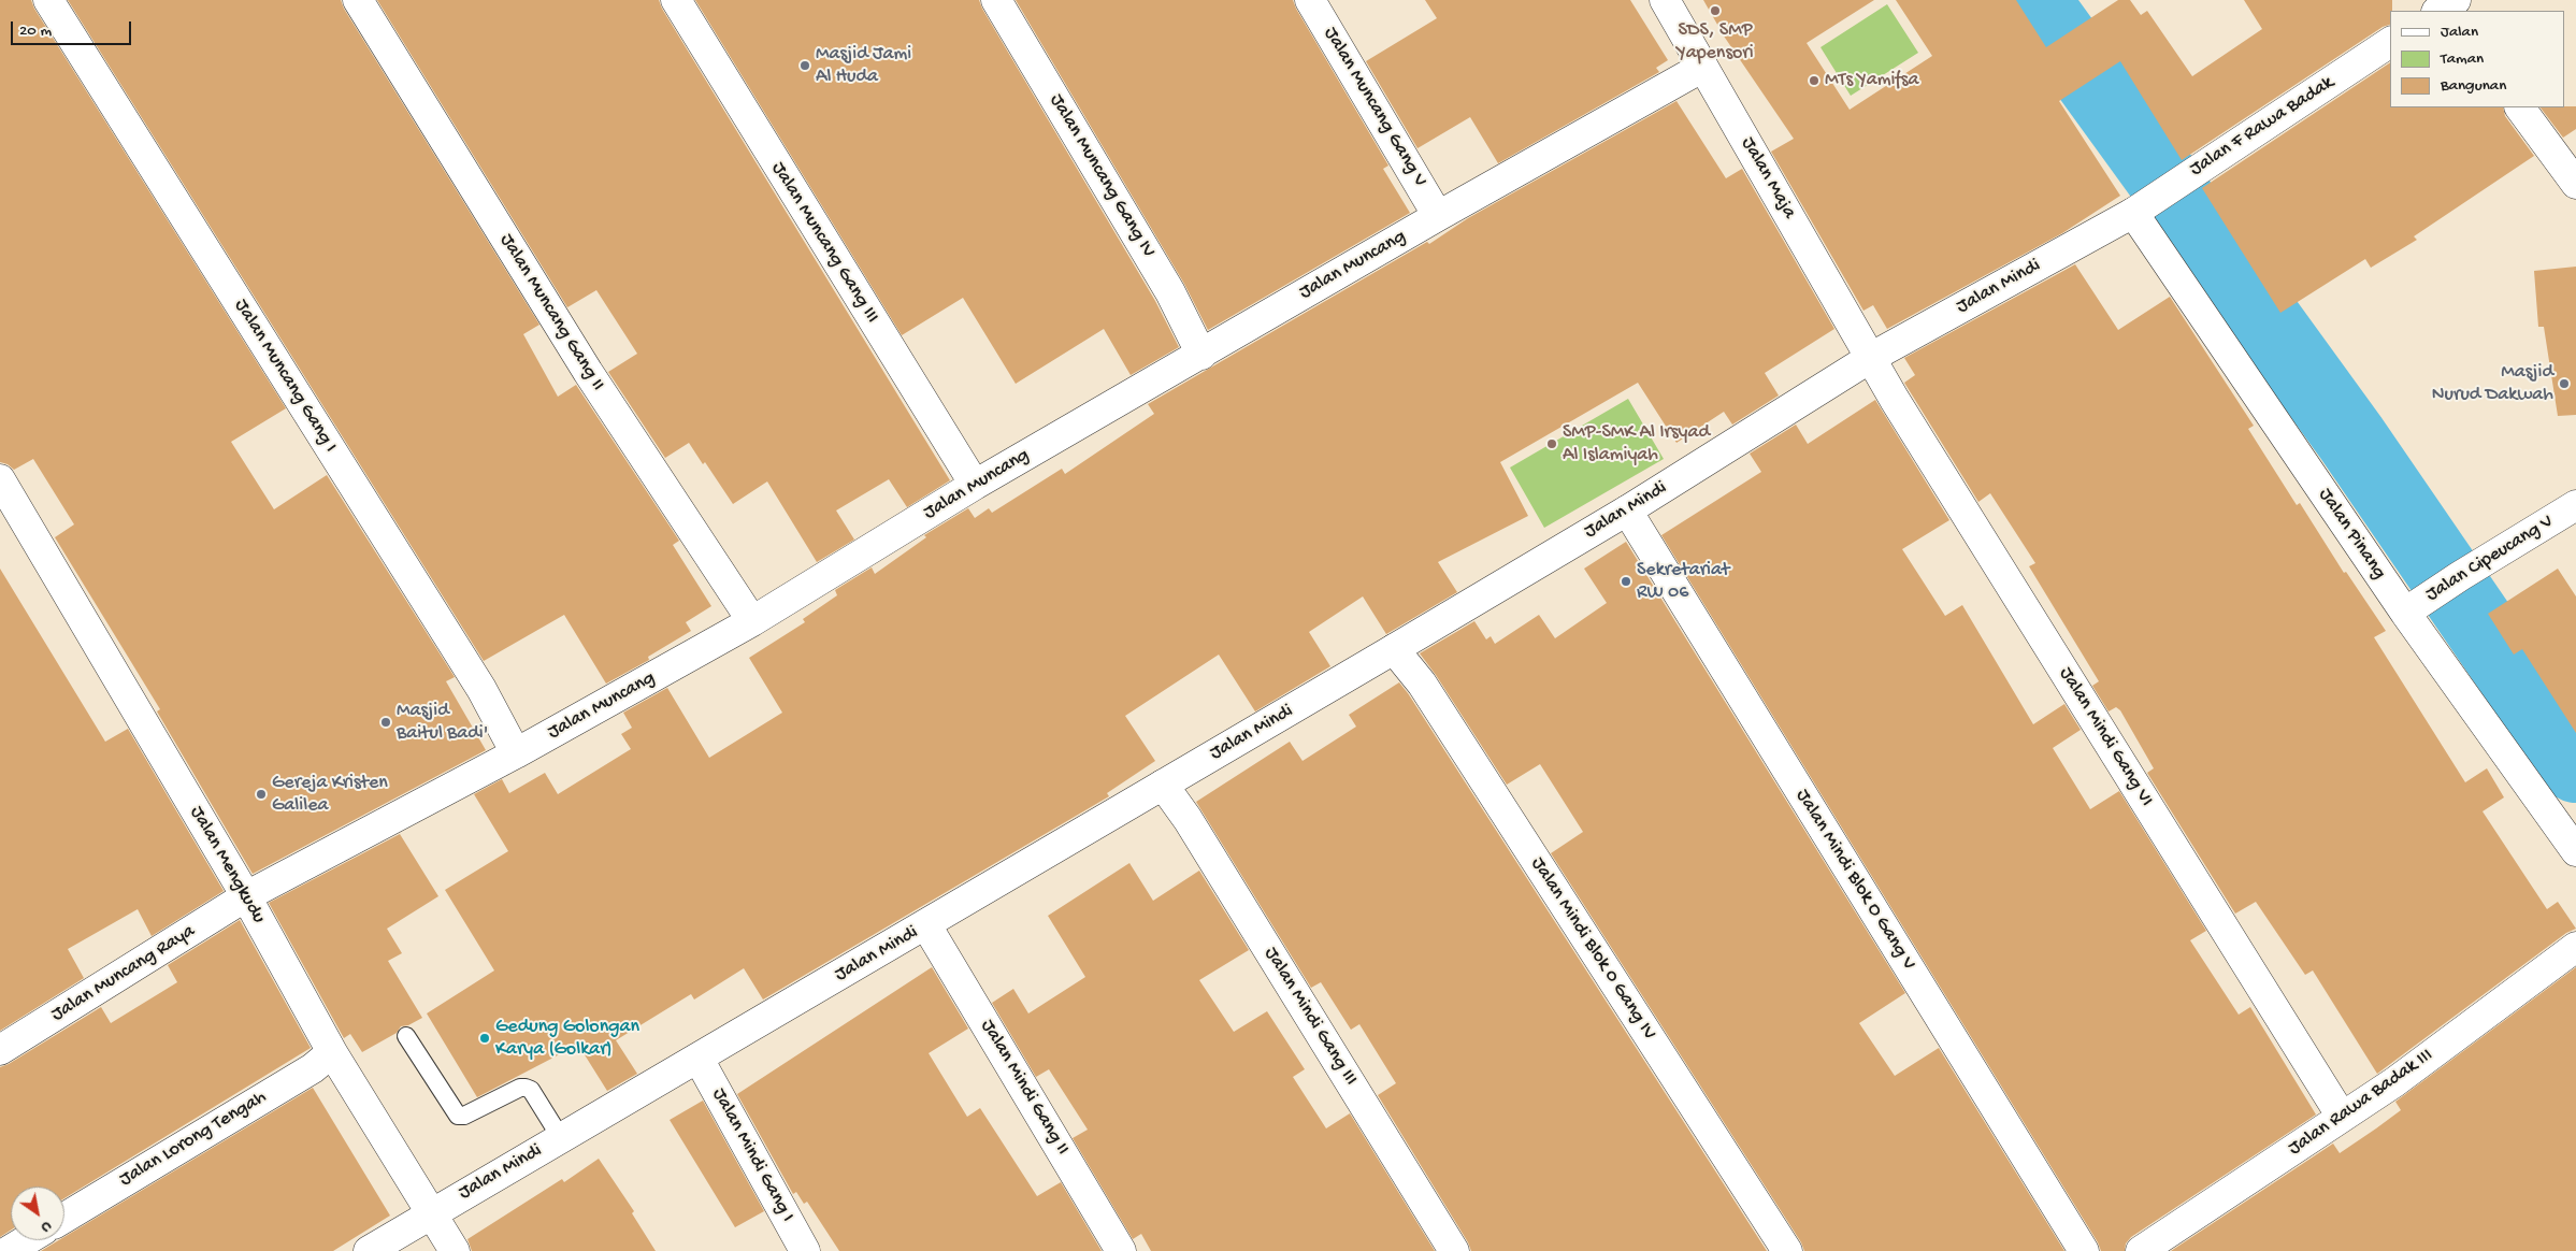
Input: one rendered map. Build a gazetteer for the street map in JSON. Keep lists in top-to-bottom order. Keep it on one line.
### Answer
{"streets":{"street":["Jalan Muncang Gang V","Jalan F Rawa Badak","Jalan Muncang Gang IV","Jalan Maja","Jalan Muncang Gang III","Jalan Muncang","Jalan Mindi","Jalan Muncang Gang II","Jalan Muncang Gang I","Jalan Pinang","Jalan Cipeucang V","Jalan Mindi Gang VI","Jalan Mengkudu","Jalan Mindi Blok O Gang V","Jalan Mindi Blok 0 Gang IV","Jalan Muncang Raya","Jalan Mindi Gang III","Jalan Mindi Gang II","Jalan Rawa Badak III","Jalan Lorong Tengah","Jalan Mindi Gang I"]},"crossings":[["Jalan Muncang Gang V","Jalan Muncang"],["Jalan F Rawa Badak","Jalan Mindi"],["Jalan F Rawa Badak","Jalan Pinang"],["Jalan Muncang Gang IV","Jalan Muncang"],["Jalan Maja","Jalan Muncang"],["Jalan Maja","Jalan Mindi"],["Jalan Maja","Jalan Mindi Gang VI"],["Jalan Muncang Gang III","Jalan Muncang"],["Jalan Muncang","Jalan Muncang Gang II"],["Jalan Muncang","Jalan Muncang Gang I"],["Jalan Muncang","Jalan Mengkudu"],["Jalan Muncang","Jalan Muncang Raya"],["Jalan Mindi","Jalan Pinang"],["Jalan Mindi","Jalan Mindi Gang VI"],["Jalan Mindi","Jalan Mengkudu"],["Jalan Mindi","Jalan Mindi Blok O Gang V"],["Jalan Mindi","Jalan Mindi Blok 0 Gang IV"],["Jalan Mindi","Jalan Mindi Gang III"],["Jalan Mindi","Jalan Mindi Gang II"],["Jalan Mindi","Jalan Mindi Gang I"],["Jalan Pinang","Jalan Cipeucang V"],["Jalan Mindi Gang VI","Jalan Rawa Badak III"],["Jalan Mengkudu","Jalan Muncang Raya"],["Jalan Mengkudu","Jalan Lorong Tengah"]],"places":["SDS, SMP Yapensori","Masjid Jami Al Huda","MTs Yamifsa","Masjid Nurud Dakwah","SMP-SMK Al Irsyad Al Islamiyah","Sekretariat RW 06","Masjid Baitul Badi'","Gereja Kristen Galilea","Gedung Golongan Karya (Golkar)"],"legend":["Jalan","Taman","Bangunan"],"scale_bar":"20 m","north":"bottom right"}
